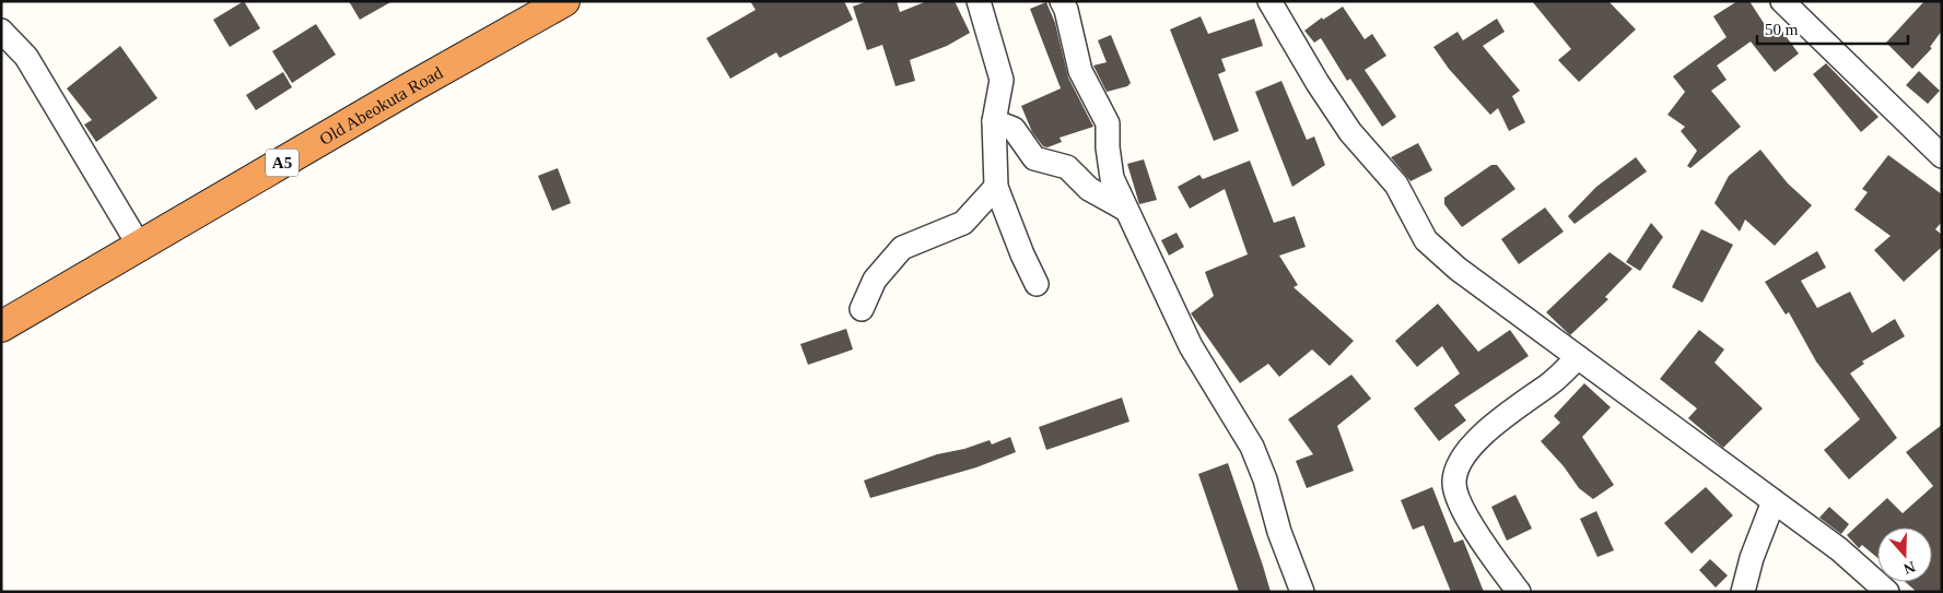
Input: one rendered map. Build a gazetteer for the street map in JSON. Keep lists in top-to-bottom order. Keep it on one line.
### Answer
{"streets":{"highway":["Old Abeokuta Road","A5"]},"scale_bar":"50 m","north":"bottom"}
